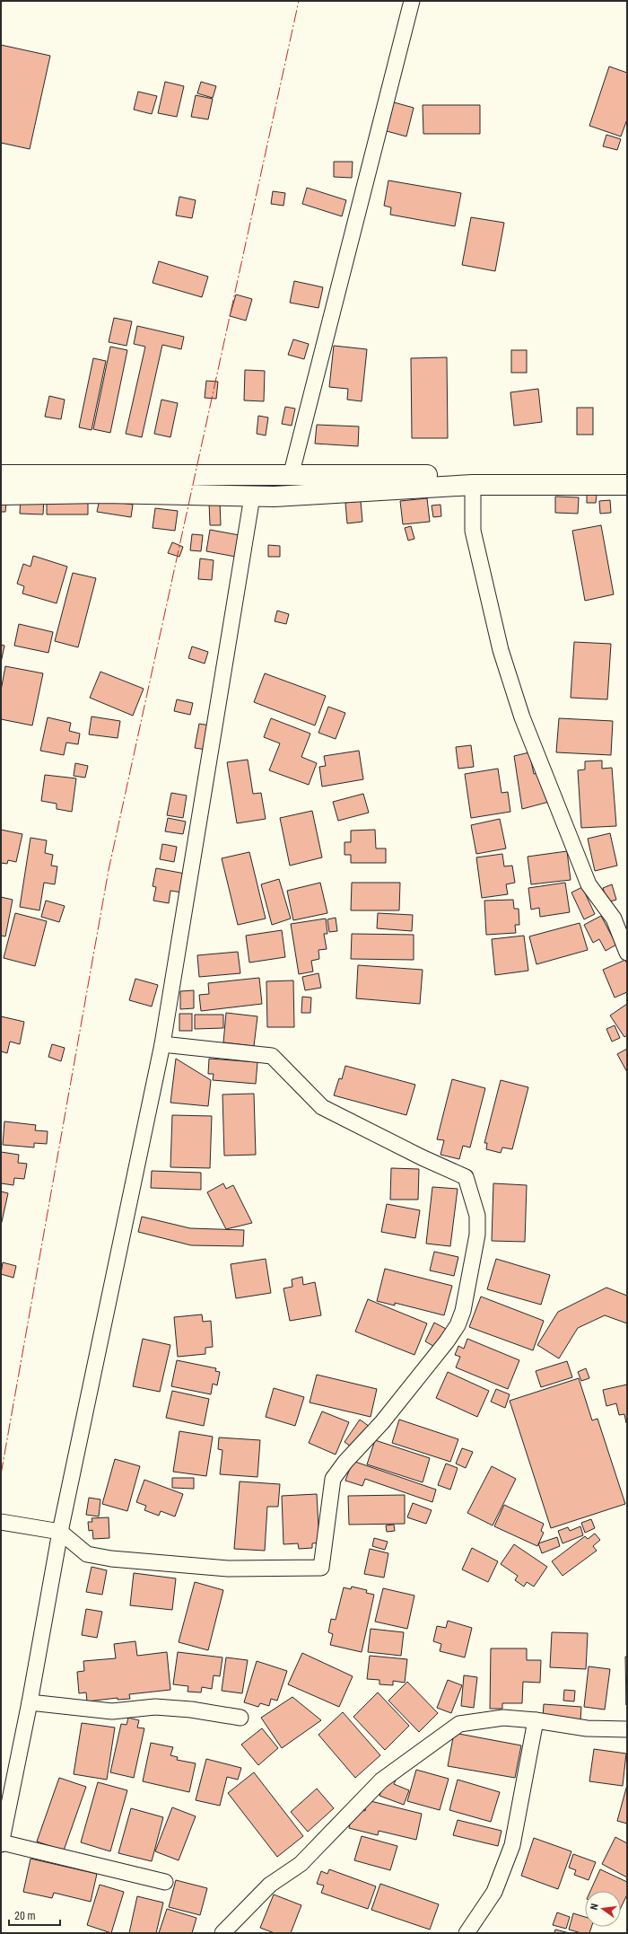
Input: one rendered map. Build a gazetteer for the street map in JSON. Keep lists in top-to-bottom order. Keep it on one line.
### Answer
{"scale_bar":"20 m","north":"left"}
